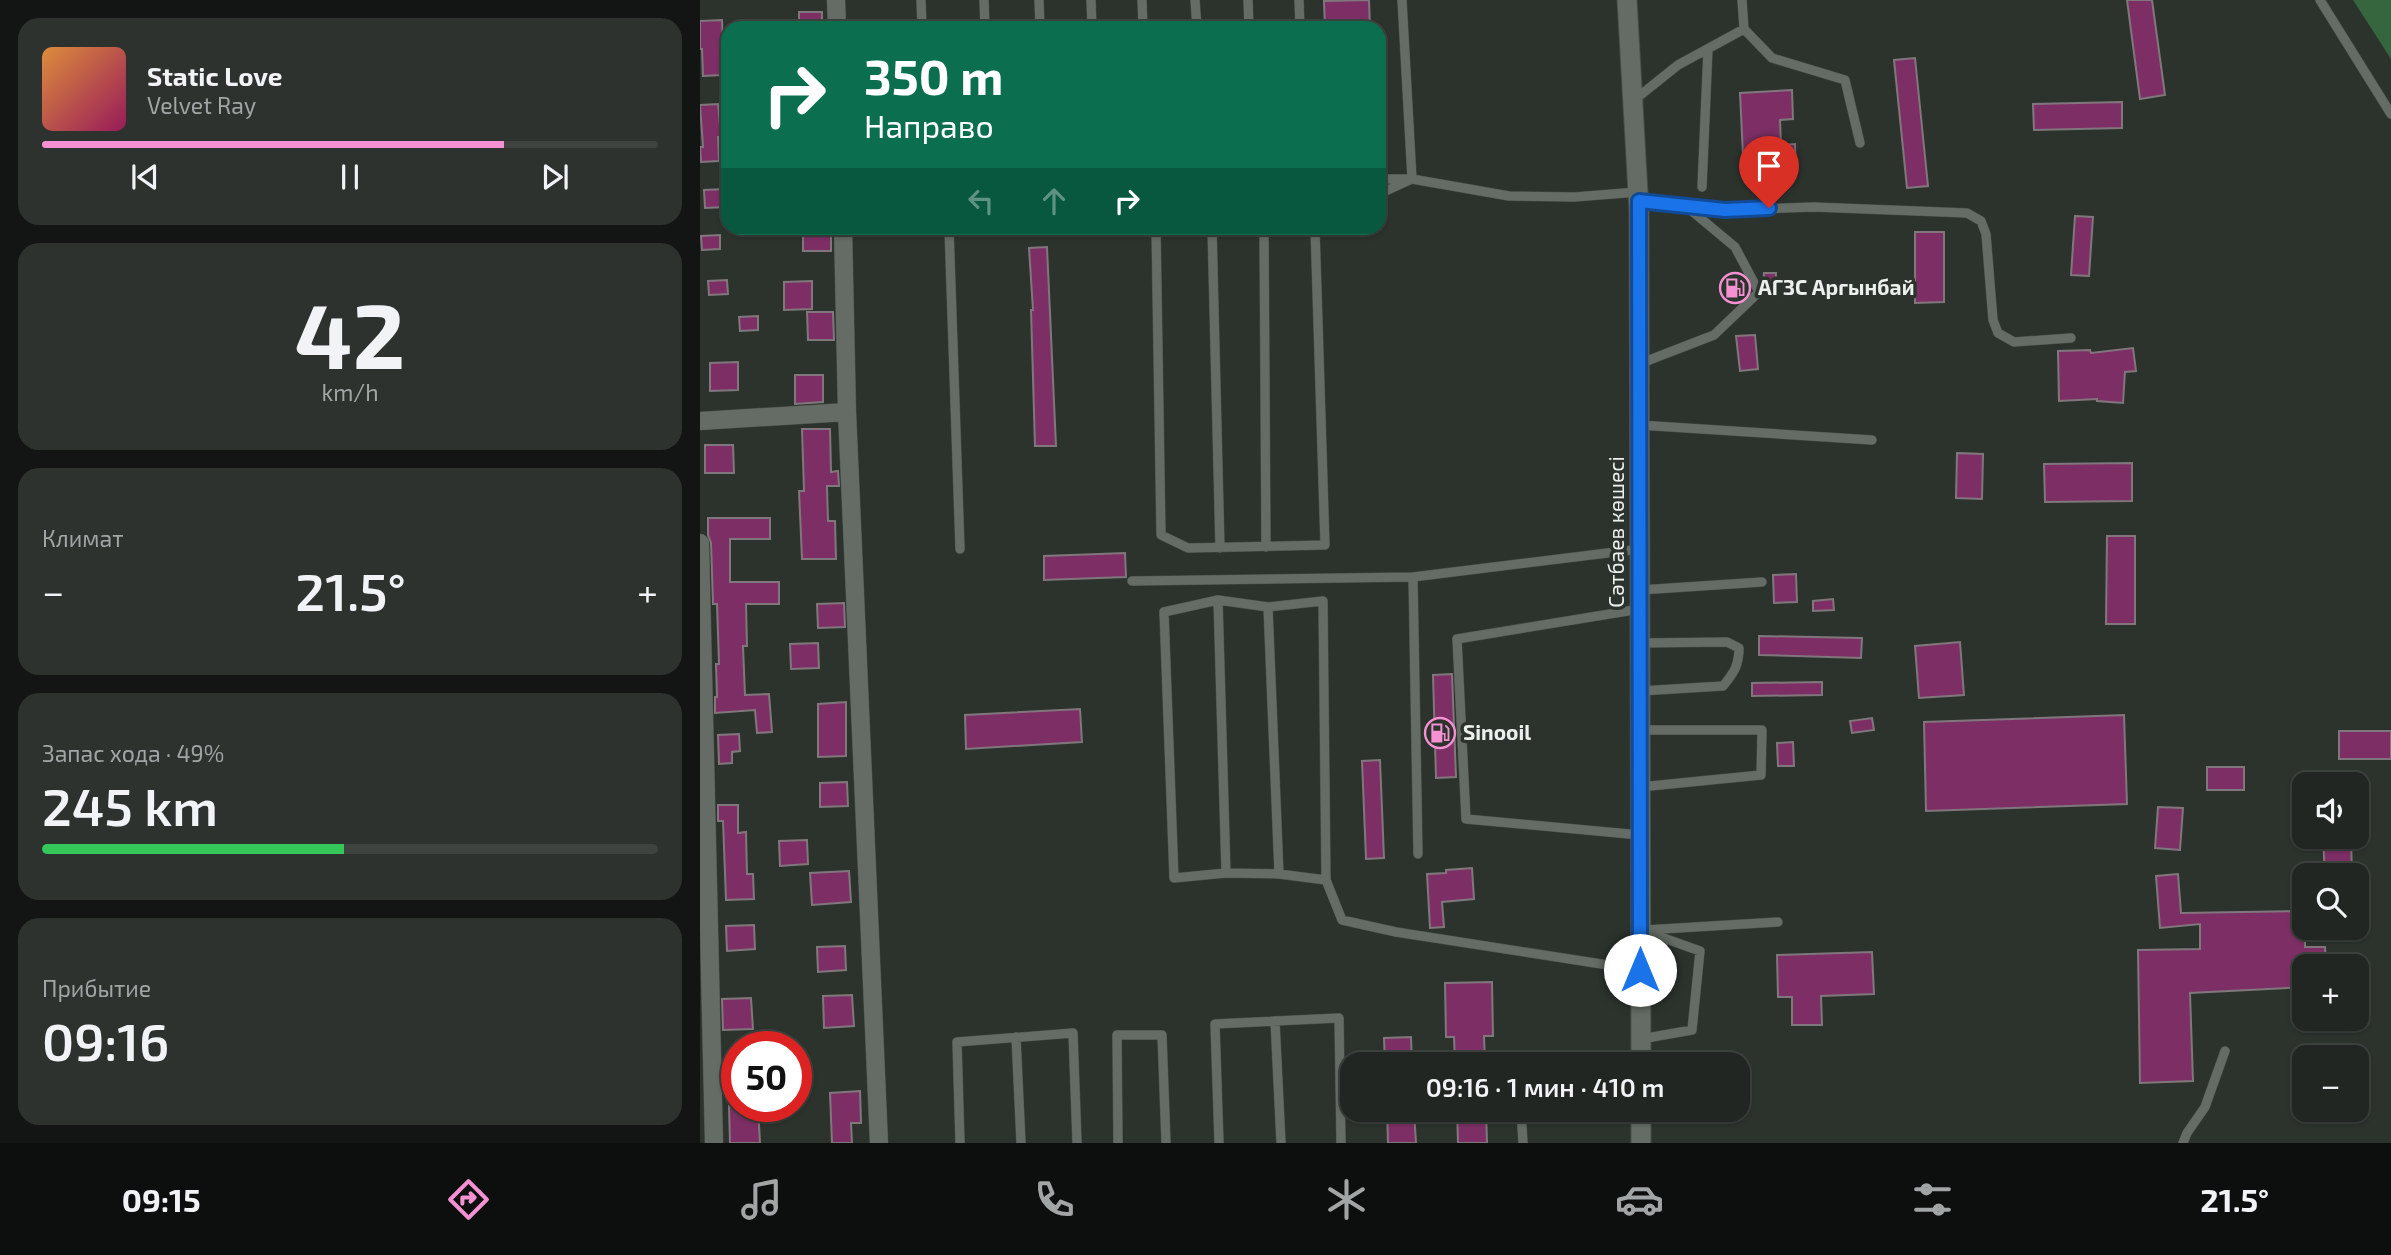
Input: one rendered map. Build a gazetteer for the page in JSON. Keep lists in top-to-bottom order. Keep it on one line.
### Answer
{"streets":{"main road":["Сәтбаев көшесі"]},"places":{"fuel station":["АГЗС Аргынбай","Sinooil"]},"page":{"turn":["350 m","Направо"],"song":["Static Love","Velvet Ray"],"tile":[["42","km/h"],"Климат",["Запас хода · 49%","245 km"],["Прибытие","09:16"]],"heat":["−","21.5°","+"],"map_buttons":["+","−"],"limit":"50","trip":"09:16 · 1 мин · 410 m","tabs":["09:15","21.5°"]}}
